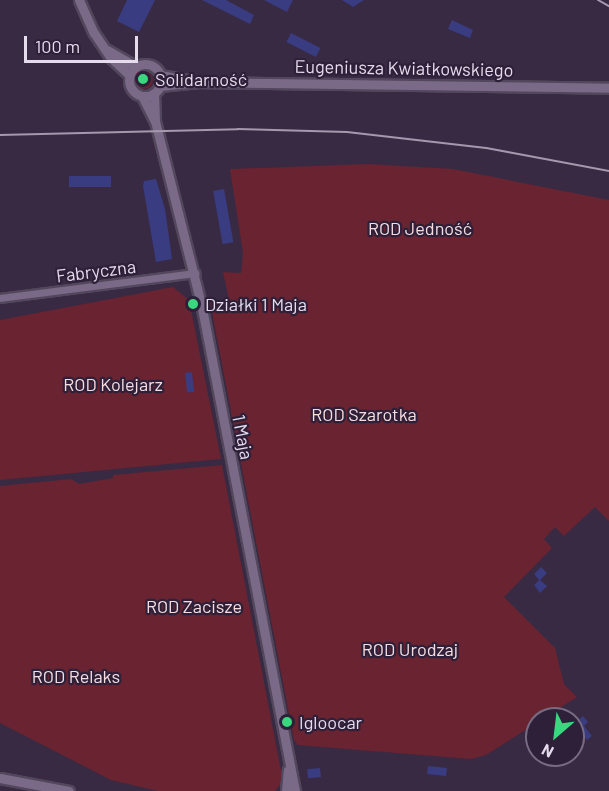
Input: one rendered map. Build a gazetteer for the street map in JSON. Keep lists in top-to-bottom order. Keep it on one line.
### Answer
{"streets":{"street":["Eugeniusza Kwiatkowskiego","Fabryczna","1 Maja"]},"crossings":[["Eugeniusza Kwiatkowskiego","1 Maja"],["Fabryczna","1 Maja"]],"parks":["ROD Jedność","ROD Kolejarz","ROD Szarotka","ROD Zacisze","ROD Urodzaj","ROD Relaks"],"places":["Solidarność","Działki 1 Maja","Igloocar"],"scale_bar":"100 m","north":"bottom left"}
